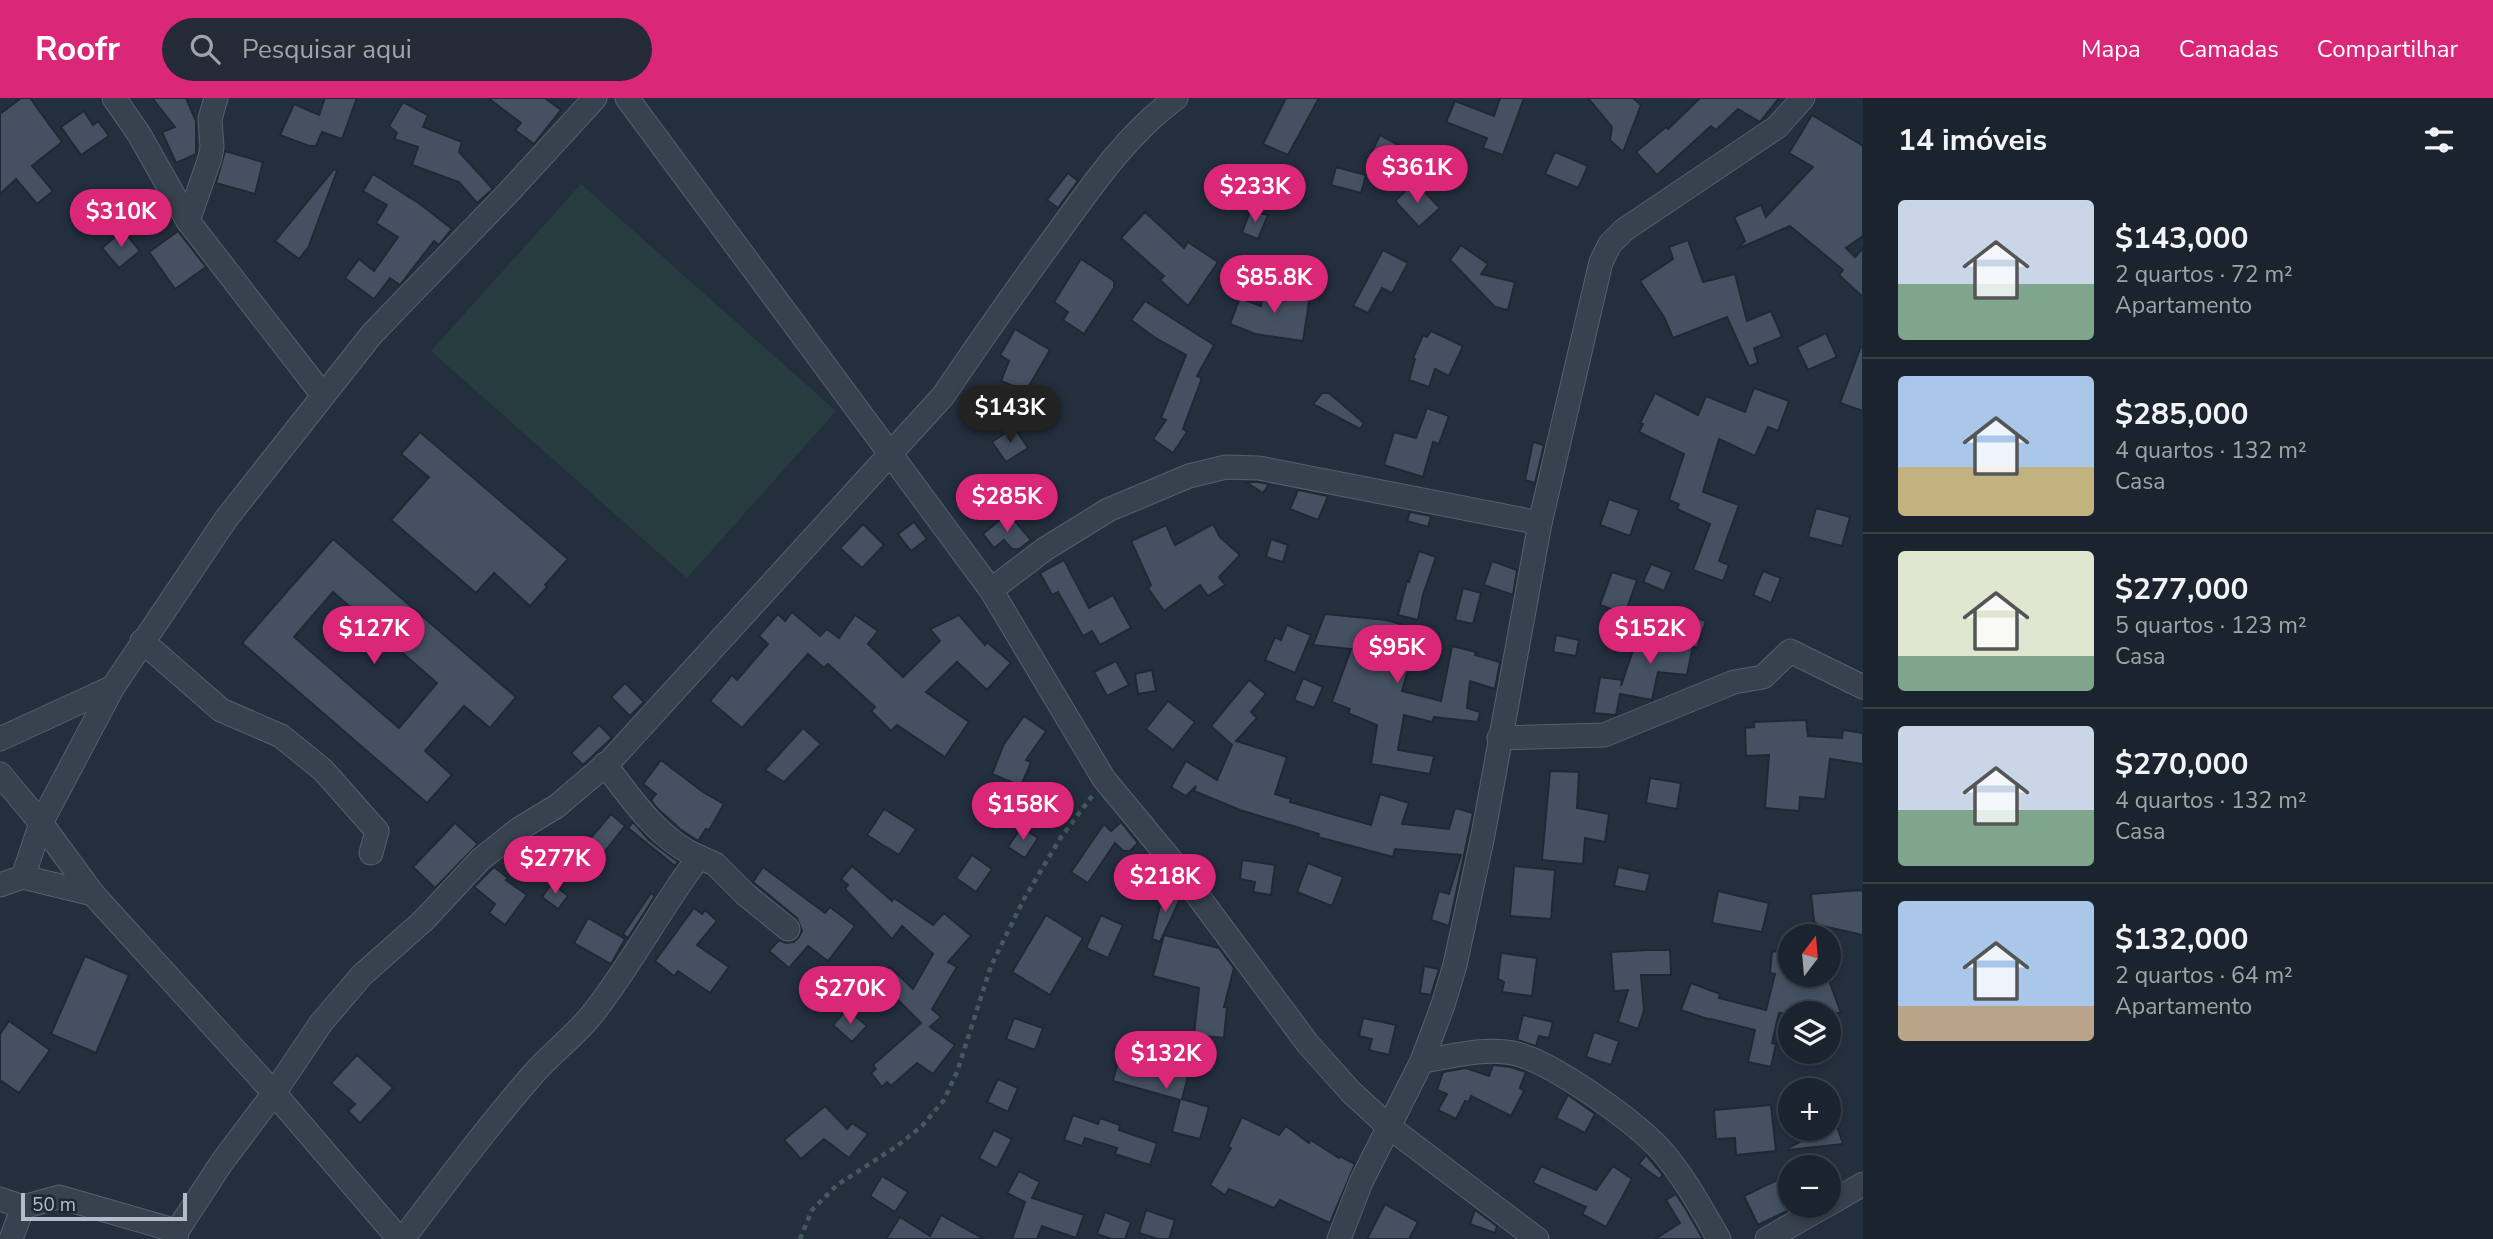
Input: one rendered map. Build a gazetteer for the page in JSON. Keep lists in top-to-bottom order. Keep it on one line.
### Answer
{"scale_bar":"50 m","north":"top","page":{"header":"Roofr","search":"Pesquisar aqui","nav":["Mapa","Camadas","Compartilhar"],"heading":"14 imóveis","price":["$361K","$233K","$310K","$85.8K","$143K","$285K","$127K","$152K","$95K","$158K","$277K","$218K","$270K","$132K"],"list":[{"name":"$143,000","note":"2 quartos · 72 m² · Apartamento"},{"name":"$285,000","note":"4 quartos · 132 m² · Casa"},{"name":"$277,000","note":"5 quartos · 123 m² · Casa"},{"name":"$270,000","note":"4 quartos · 132 m² · Casa"},{"name":"$132,000","note":"2 quartos · 64 m² · Apartamento"}],"map_buttons":["+","−"],"scale":"50 m"}}
